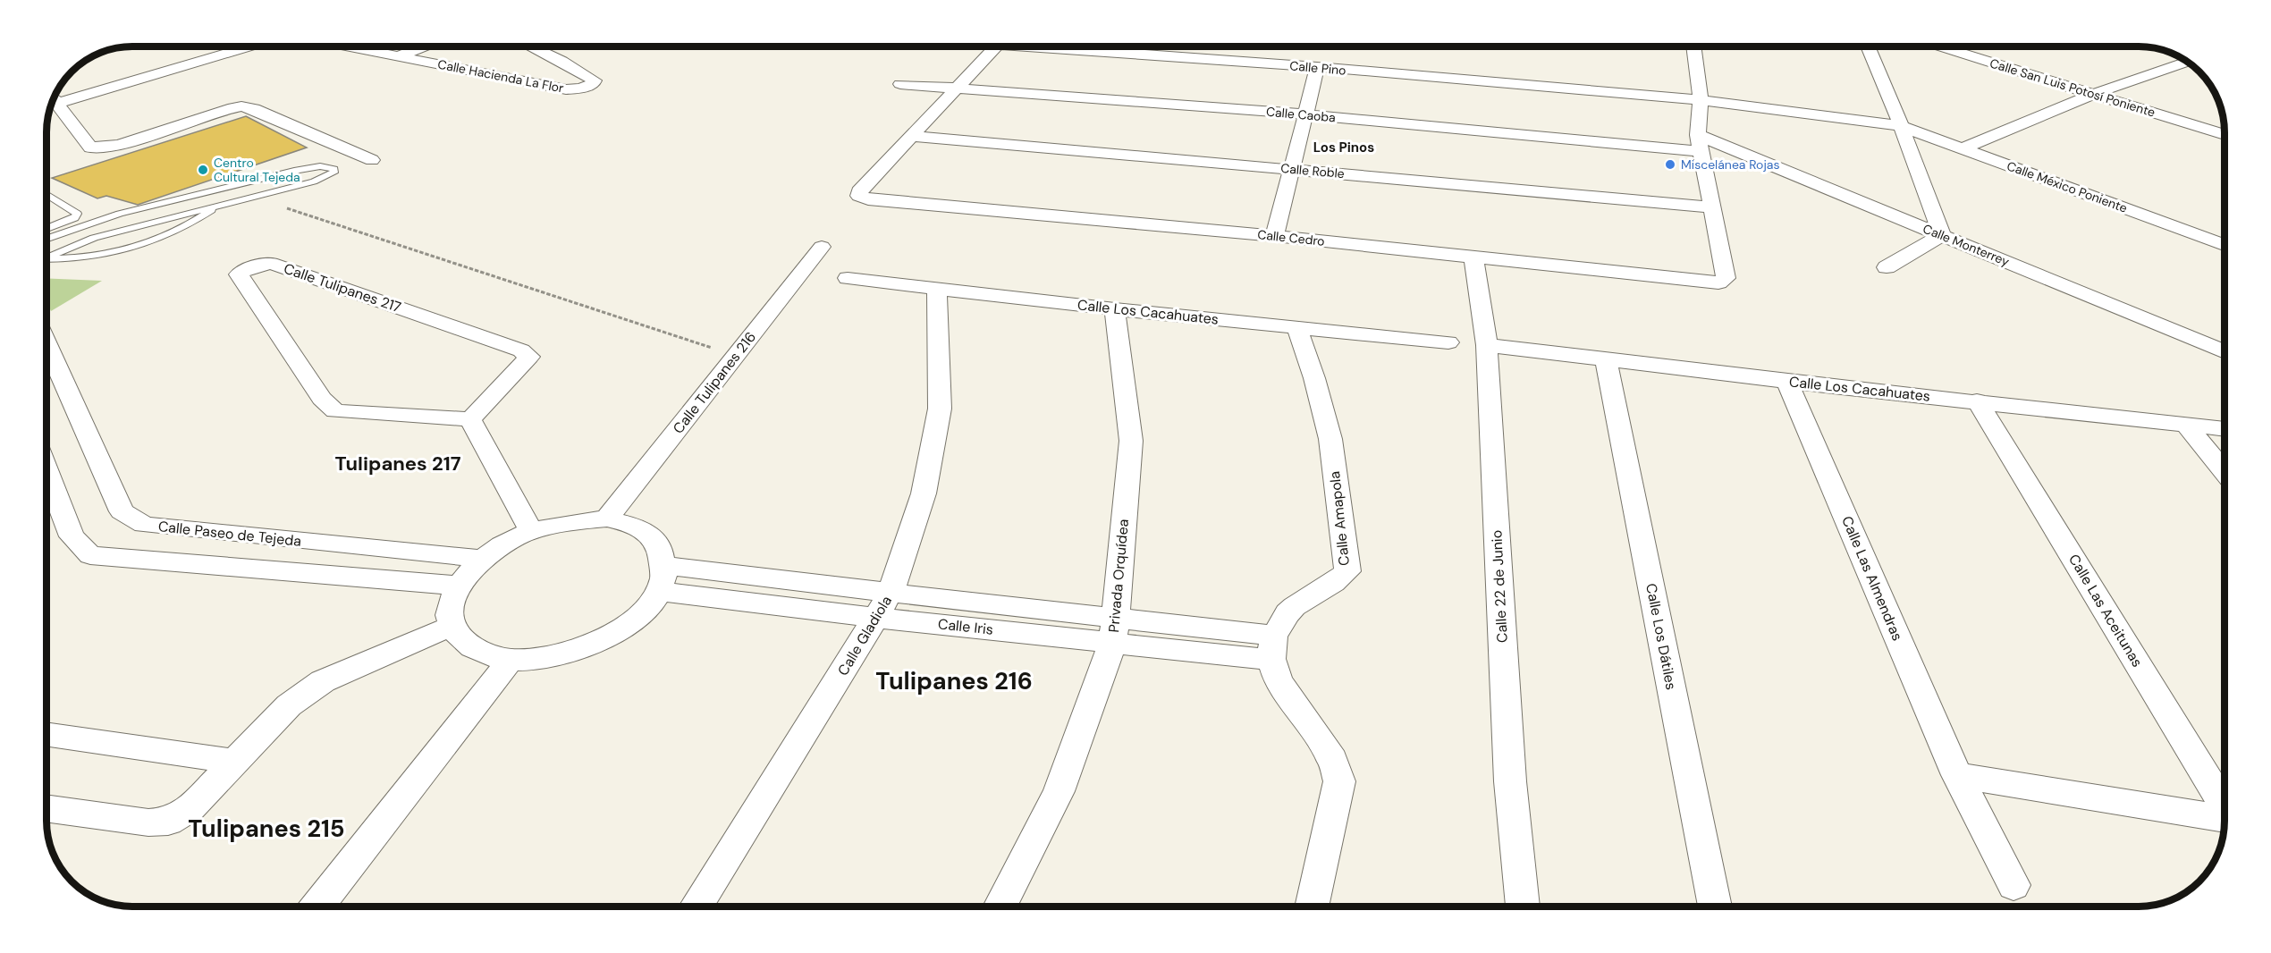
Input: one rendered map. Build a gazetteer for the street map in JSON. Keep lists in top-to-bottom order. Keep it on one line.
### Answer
{"streets":{"street":["Calle Pino","Calle Hacienda La Flor","Calle San Luis Potosí Poniente","Calle Caoba","Calle Roble","Calle México Poniente","Calle Cedro","Calle Monterrey","Calle Tulipanes 217","Calle Los Cacahuates","Calle Tulipanes 216","Calle Amapola","Calle Paseo de Tejeda","Privada Orquídea","Calle Las Almendras","Calle 22 de Junio","Calle Las Aceitunas","Calle Iris","Calle Gladiola","Calle Los Dátiles"]},"crossings":[["Calle Pino","Calle México Poniente"],["Calle Caoba","Calle Monterrey"],["Calle Roble","Calle Cedro"],["Calle Cedro","Calle 22 de Junio"],["Calle Los Cacahuates","Calle Amapola"],["Calle Los Cacahuates","Privada Orquídea"],["Calle Los Cacahuates","Calle Las Almendras"],["Calle Los Cacahuates","Calle 22 de Junio"],["Calle Los Cacahuates","Calle Las Aceitunas"],["Calle Los Cacahuates","Calle Gladiola"],["Calle Los Cacahuates","Calle Los Dátiles"],["Calle Tulipanes 216","Calle Paseo de Tejeda"],["Calle Tulipanes 216","Calle Iris"],["Calle Amapola","Calle Iris"],["Calle Paseo de Tejeda","Calle Iris"],["Privada Orquídea","Calle Iris"],["Calle Iris","Calle Gladiola"]],"districts":["Los Pinos","Tulipanes 217","Tulipanes 216","Tulipanes 215"],"places":["Miscelánea Rojas","Centro Cultural Tejeda"]}
